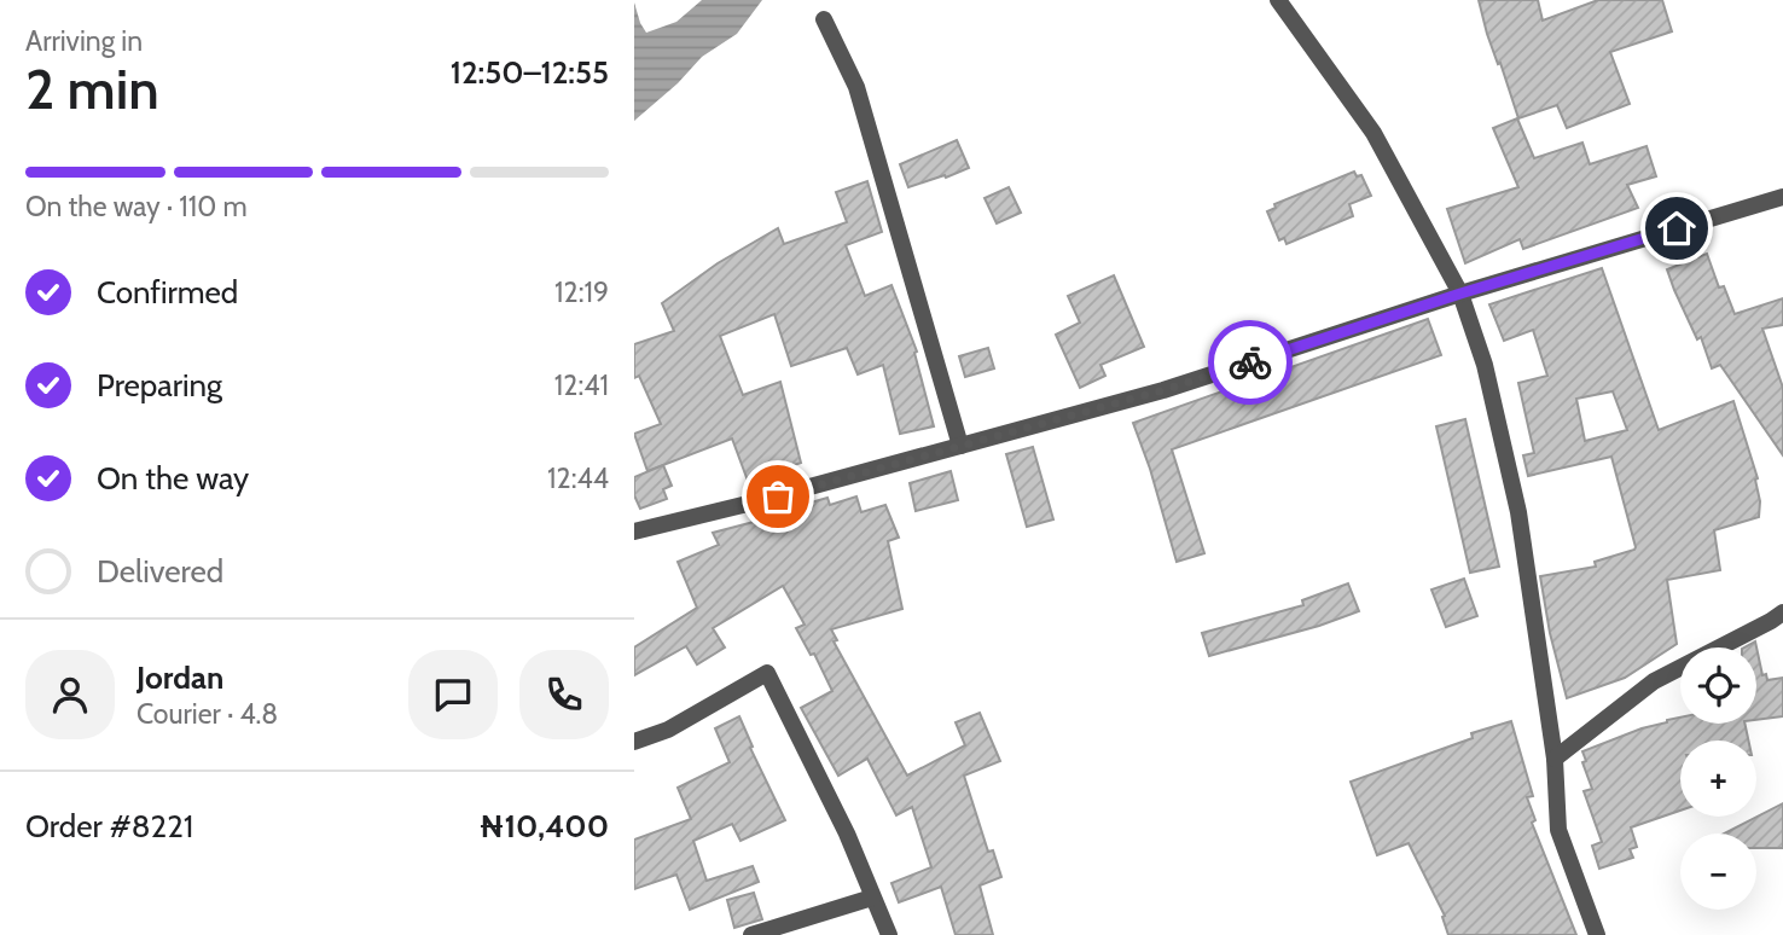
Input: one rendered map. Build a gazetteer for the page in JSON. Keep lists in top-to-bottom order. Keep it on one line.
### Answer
{"page":{"heading":["2 min","Arriving in","12:50–12:55"],"panel":["Jordan","Courier · 4.8","Order #8221","₦10,400"],"bar":"On the way · 110 m","list":[["Confirmed","12:19"],["Preparing","12:41"],["On the way","12:44"],"Delivered"],"map_buttons":["+","−"]}}
